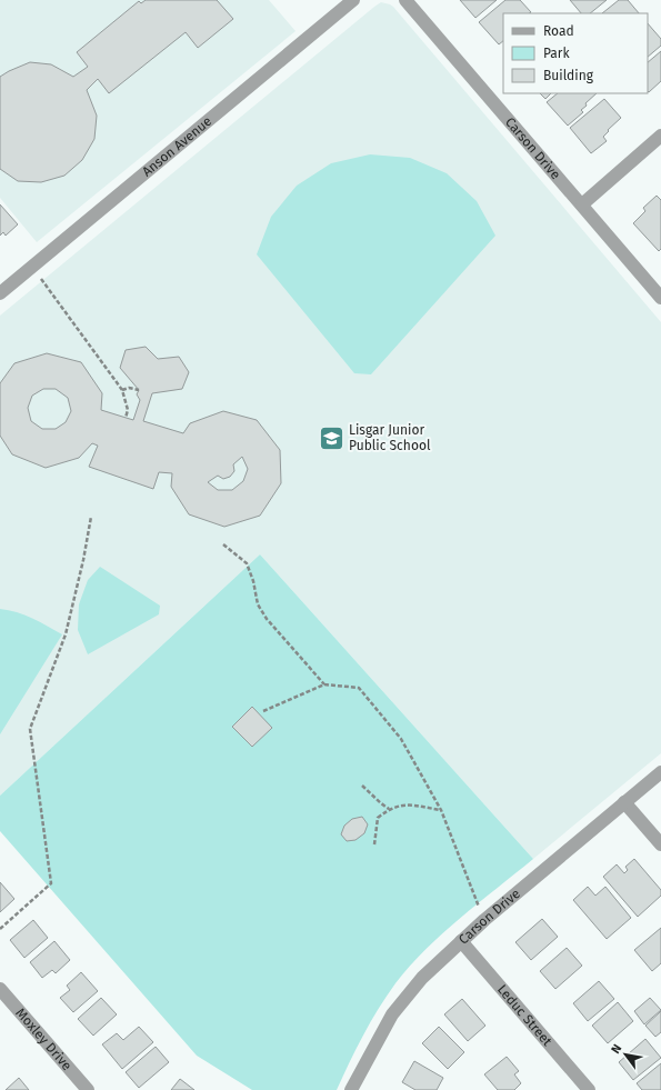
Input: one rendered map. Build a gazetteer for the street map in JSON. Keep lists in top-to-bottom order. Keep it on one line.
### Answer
{"streets":{"street":["Anson Avenue","Carson Drive","Leduc Street","Moxley Drive"]},"crossings":[["Carson Drive","Leduc Street"]],"places":{"school or university":["Lisgar Junior Public School"]},"legend":["Road","Park","Building"],"north":"top left"}
